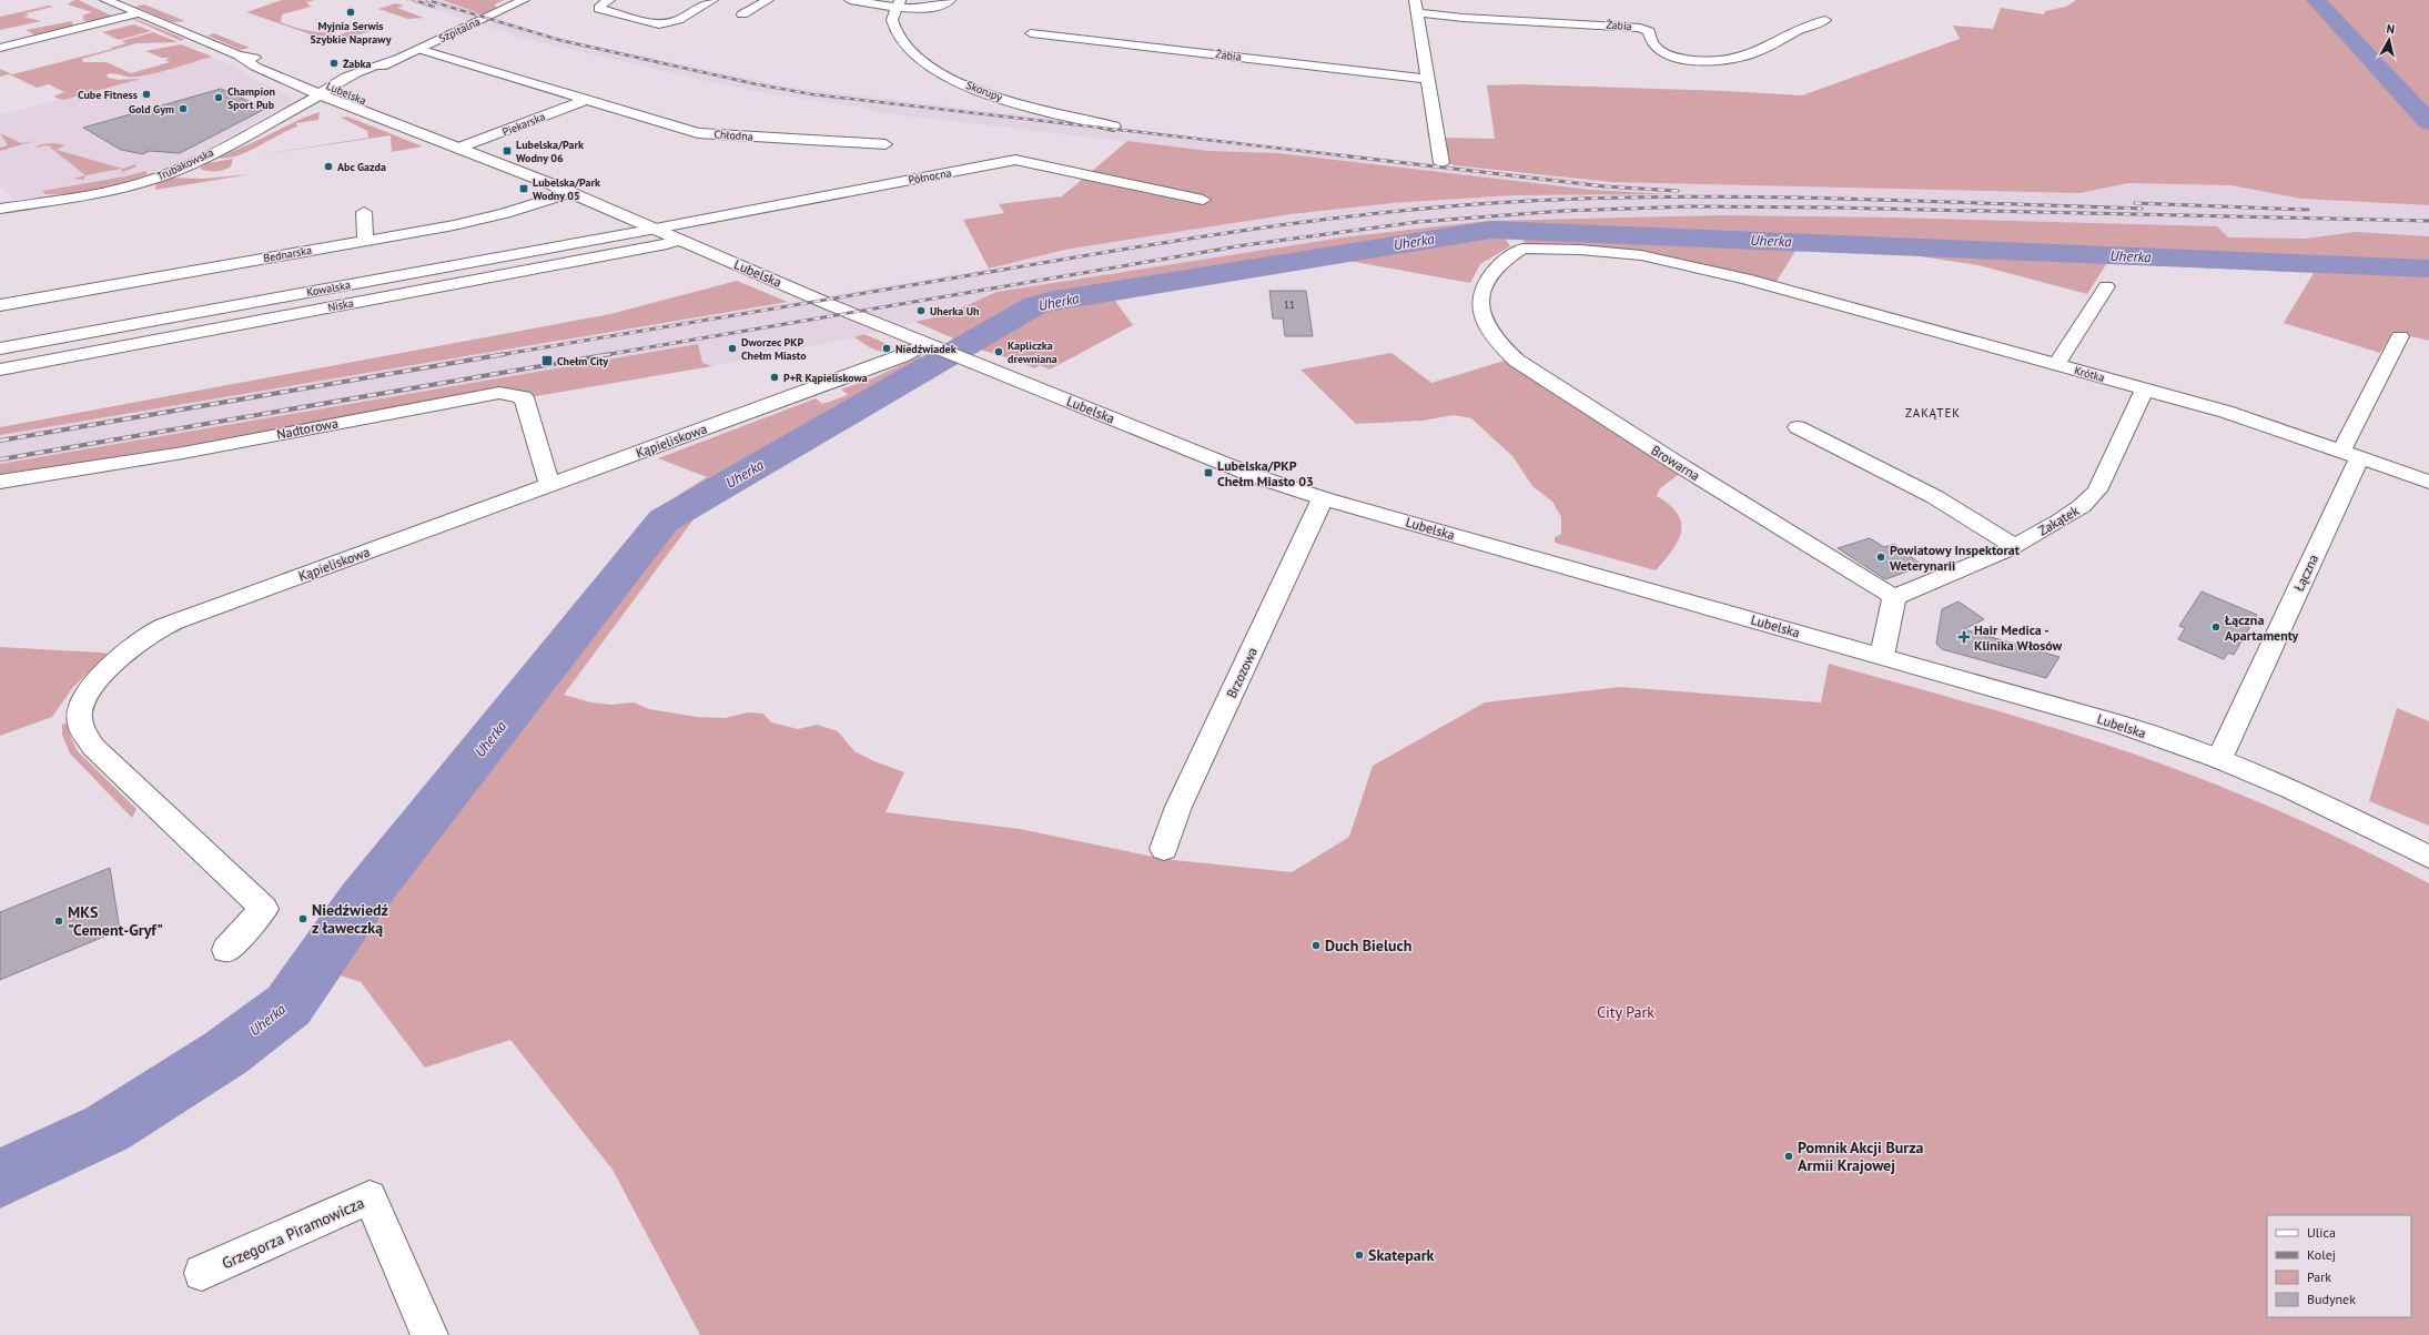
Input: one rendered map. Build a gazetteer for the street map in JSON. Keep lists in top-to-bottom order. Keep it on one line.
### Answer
{"streets":{"street":["Żabia","Szpitalna","Skorupy","Lubelska","Piekarska","Chłodna","Trubakowska","Północna","Bednarska","Kowalska","Niska","Krótka","Nadtorowa","Kąpieliskowa","Browarna","Zakątek","Łączna","Brzozowa","Grzegorza Piramowicza"]},"crossings":[["Szpitalna","Lubelska"],["Szpitalna","Chłodna"],["Szpitalna","Trubakowska"],["Lubelska","Piekarska"],["Lubelska","Trubakowska"],["Lubelska","Północna"],["Lubelska","Bednarska"],["Lubelska","Kowalska"],["Lubelska","Niska"],["Lubelska","Kąpieliskowa"],["Lubelska","Łączna"],["Lubelska","Brzozowa"],["Piekarska","Chłodna"],["Północna","Kowalska"],["Krótka","Browarna"],["Krótka","Zakątek"],["Krótka","Łączna"],["Nadtorowa","Kąpieliskowa"],["Browarna","Zakątek"]],"districts":["ZAKĄTEK"],"water":["Uherka"],"parks":["City Park"],"places":{"other":["Myjnia Serwis Szybkie Naprawy","Żabka","Cube Fitness","Champion Sport Pub","Gold Gym","Abc Gazda","Uherka Uh","Dworzec PKP Chełm Miasto","Niedźwiadek","Kapliczka drewniana","P+R Kąpieliskowa","Powiatowy Inspektorat Weterynarii","Łączna Apartamenty","Niedźwiedź z ławeczką","MKS \"Cement-Gryf\"","Duch Bieluch","Pomnik Akcji Burza Armii Krajowej","Skatepark"],"transit":["Lubelska/Park Wodny 06","Lubelska/Park Wodny 05","Chełm City","Lubelska/PKP Chełm Miasto 03"],"health":["Hair Medica - Klinika Włosów"]},"house_numbers":["11"],"legend":["Ulica","Kolej","Park","Budynek"],"north":"top"}
